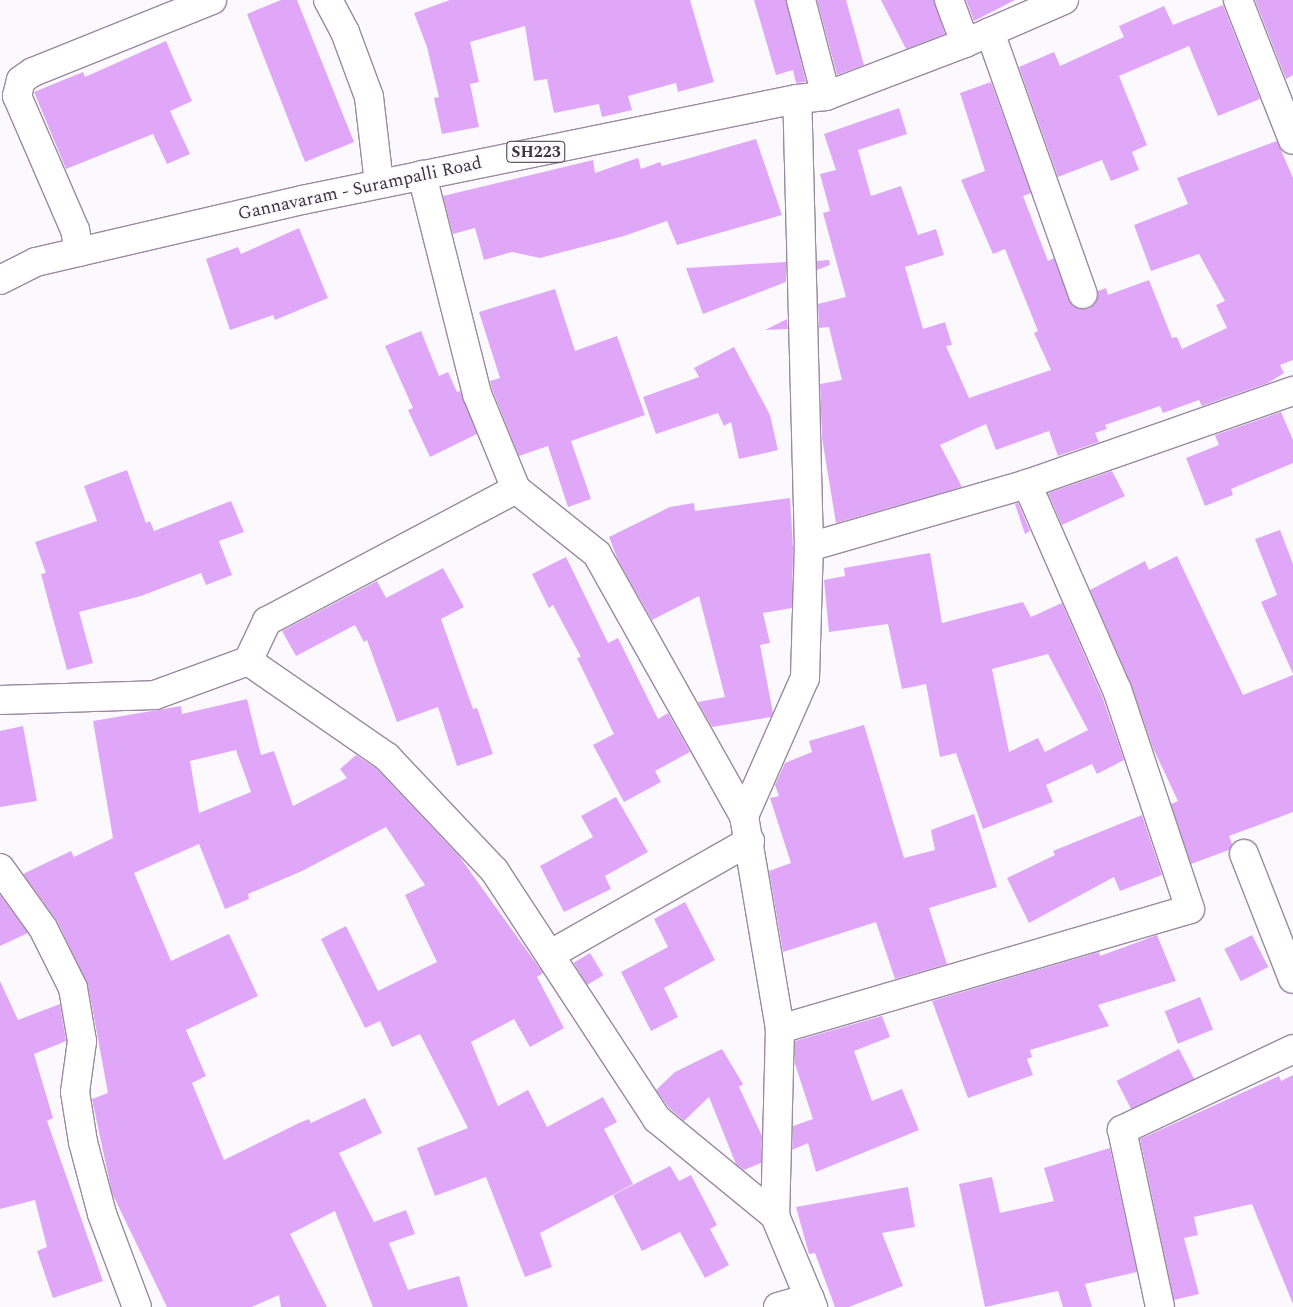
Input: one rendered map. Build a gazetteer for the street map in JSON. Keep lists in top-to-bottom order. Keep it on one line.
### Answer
{"streets":{"street":["SH223","Gannavaram - Surampalli Road"]}}
